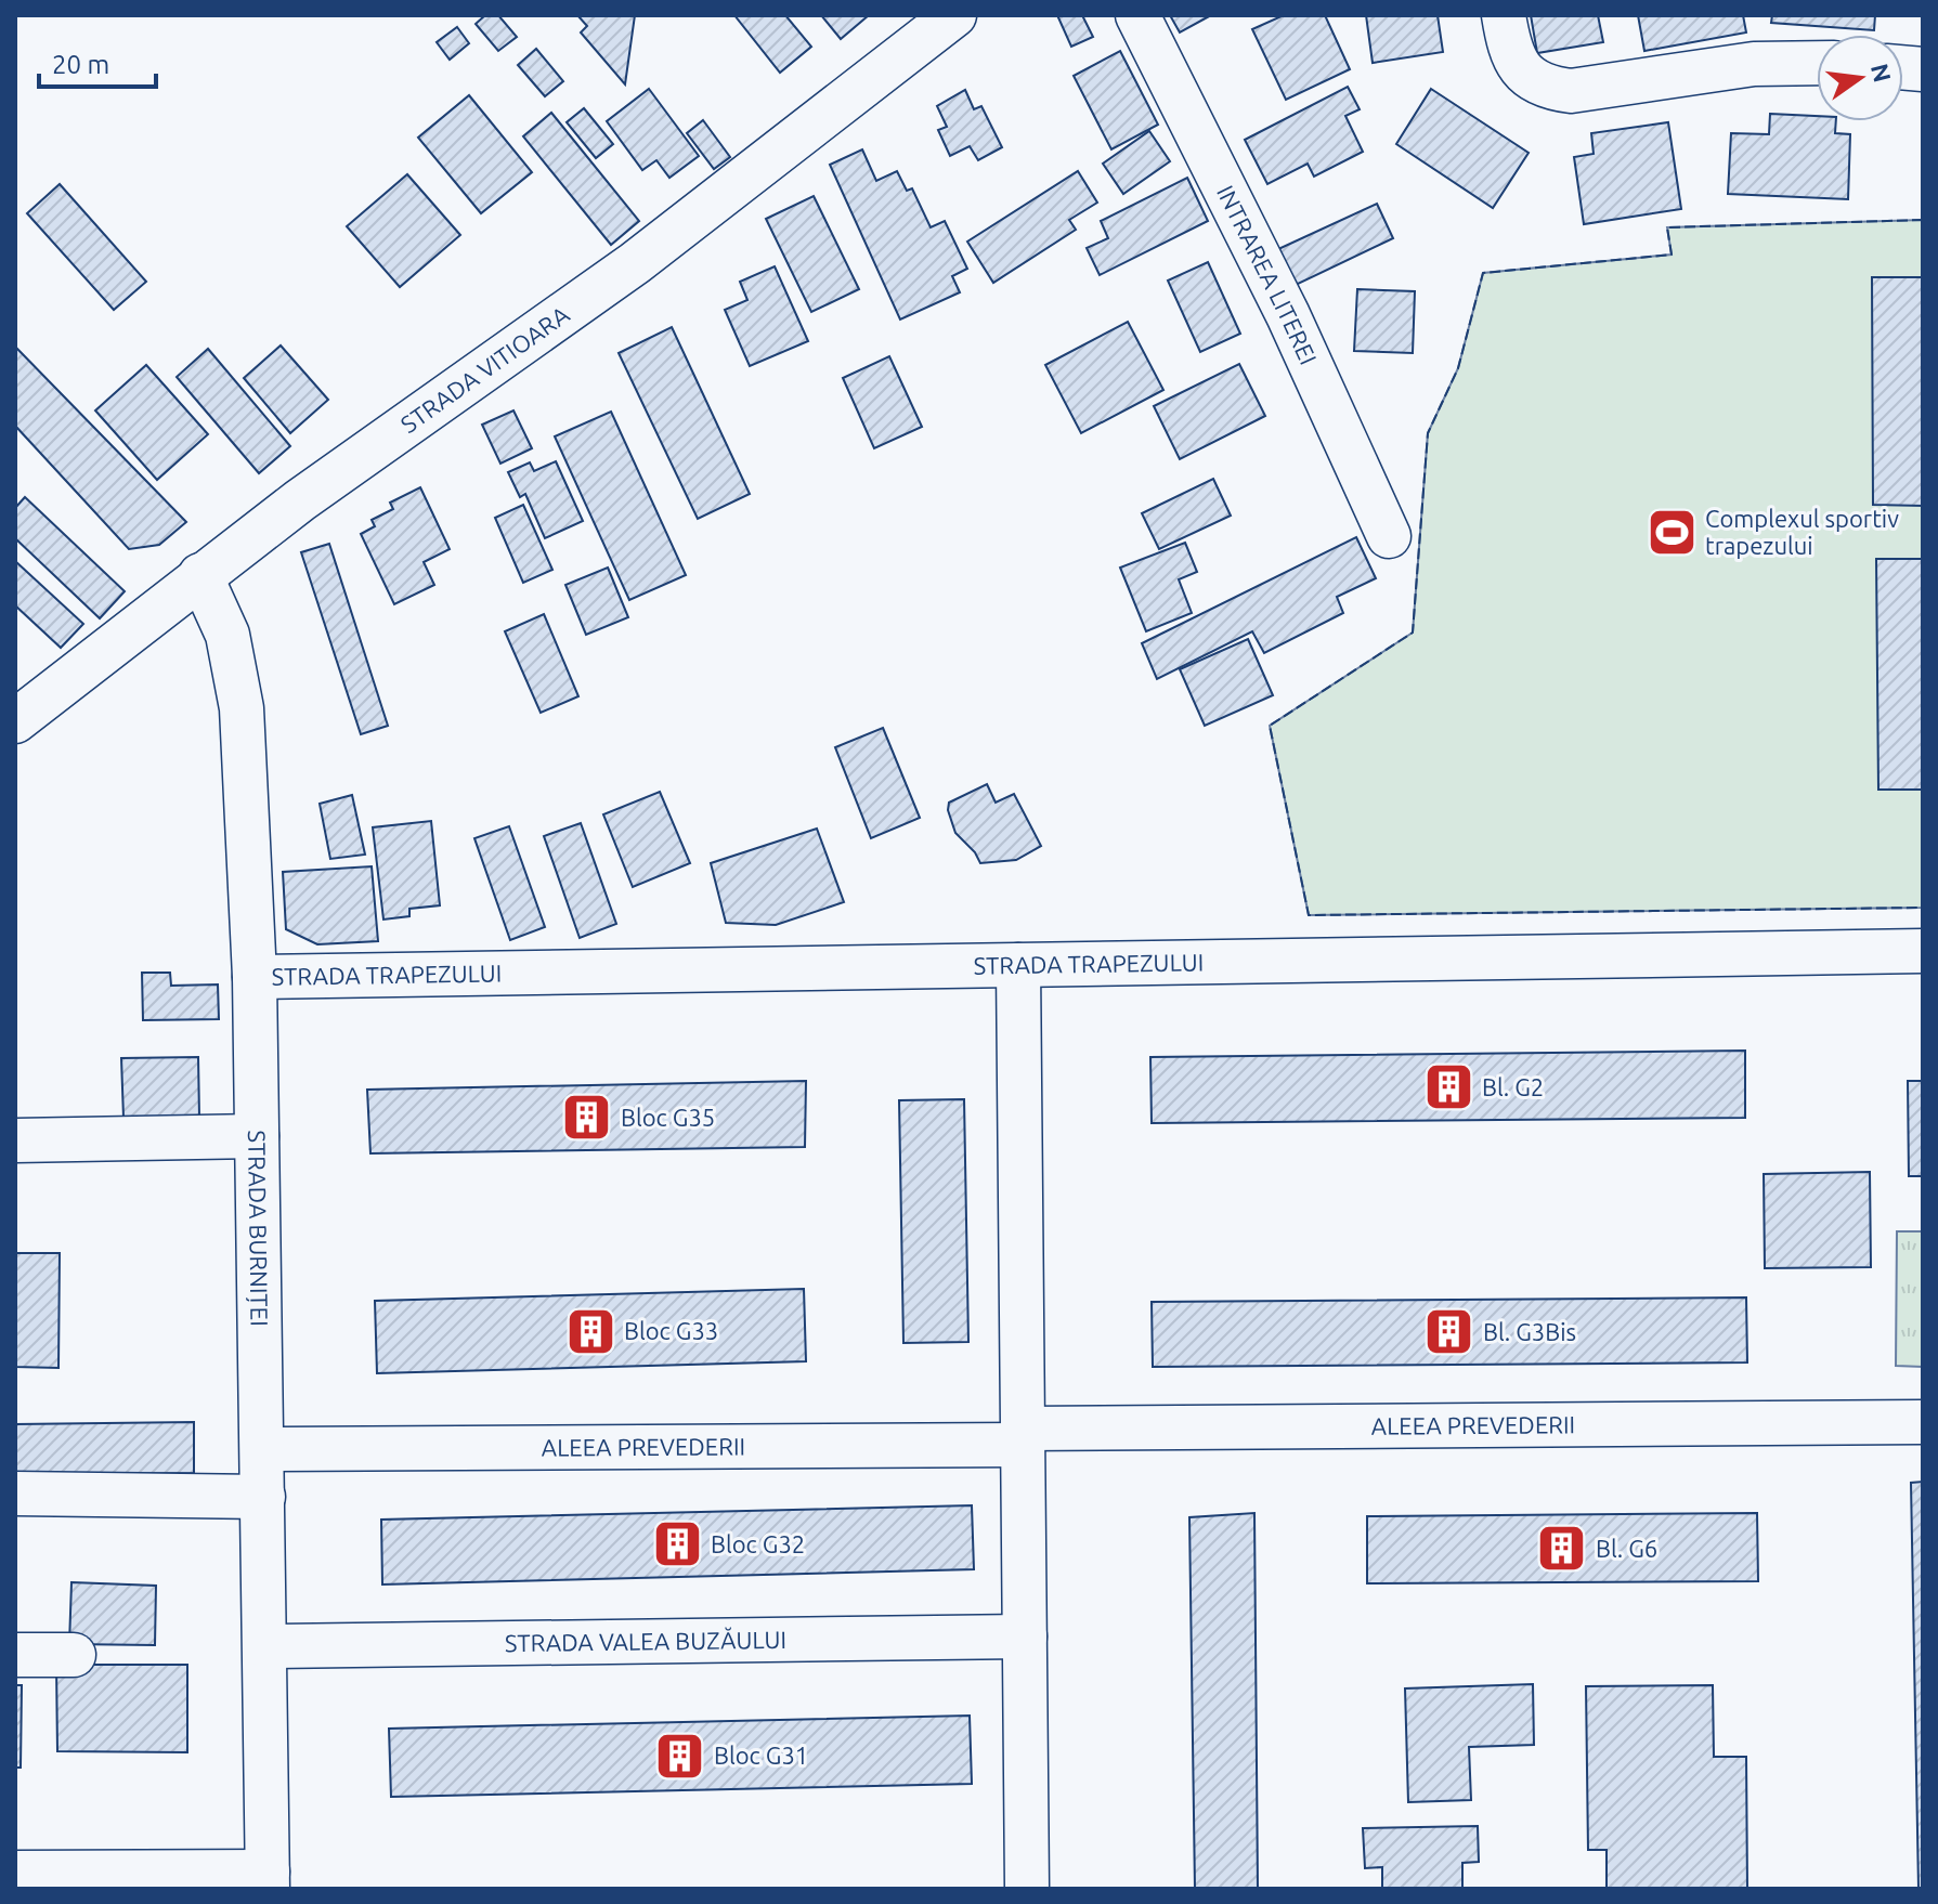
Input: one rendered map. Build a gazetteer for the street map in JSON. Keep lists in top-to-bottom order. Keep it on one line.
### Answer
{"streets":{"street":["INTRAREA LITEREI","STRADA VITIOARA","STRADA TRAPEZULUI","STRADA BURNIȚEI","ALEEA PREVEDERII","STRADA VALEA BUZĂULUI"]},"crossings":[["STRADA VITIOARA","STRADA BURNIȚEI"],["STRADA TRAPEZULUI","STRADA BURNIȚEI"],["STRADA BURNIȚEI","ALEEA PREVEDERII"],["STRADA BURNIȚEI","STRADA VALEA BUZĂULUI"]],"places":{"sports":["Complexul sportiv trapezului"],"building":["Bl. G2","Bloc G35","Bloc G33","Bl. G3Bis","Bloc G32","Bl. G6","Bloc G31"]},"scale_bar":"20 m","north":"right"}
